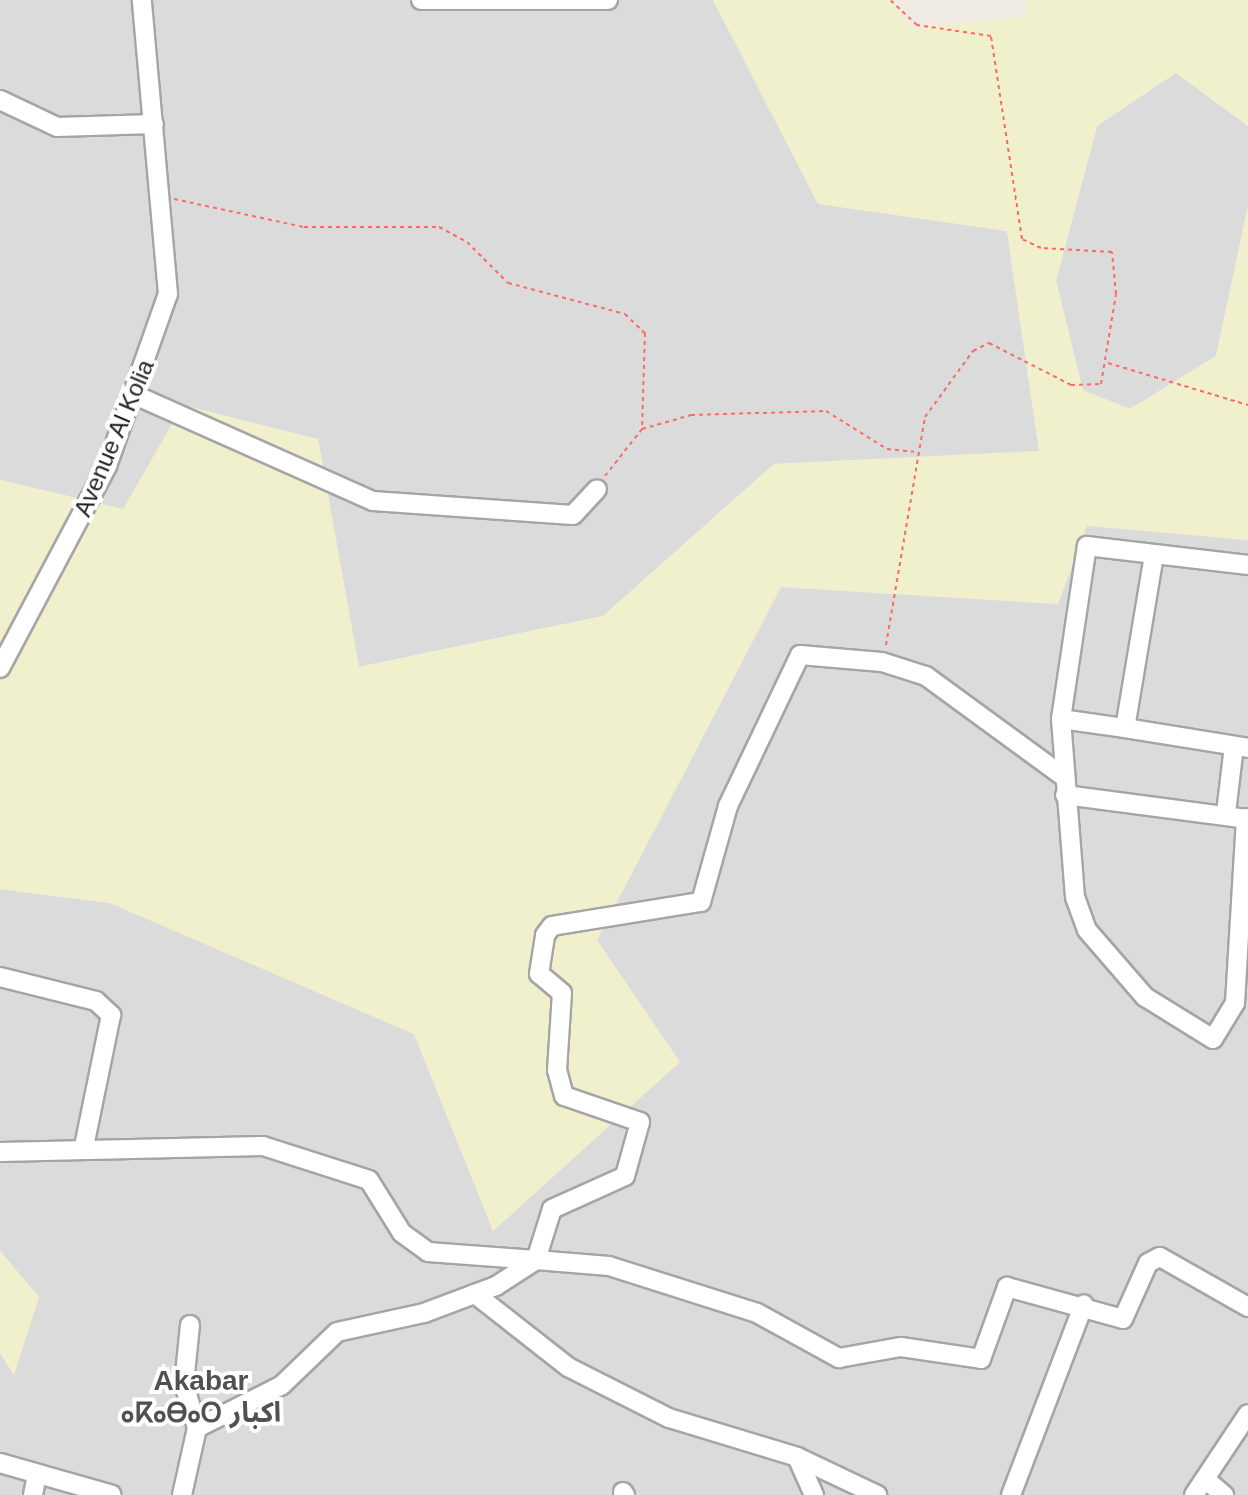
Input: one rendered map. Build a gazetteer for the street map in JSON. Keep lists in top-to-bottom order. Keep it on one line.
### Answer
{"streets":{"street":["Avenue Al Kolia"]},"districts":["Akabar ⴰⴽⴰⴱⴰⵔ اكبار"]}
